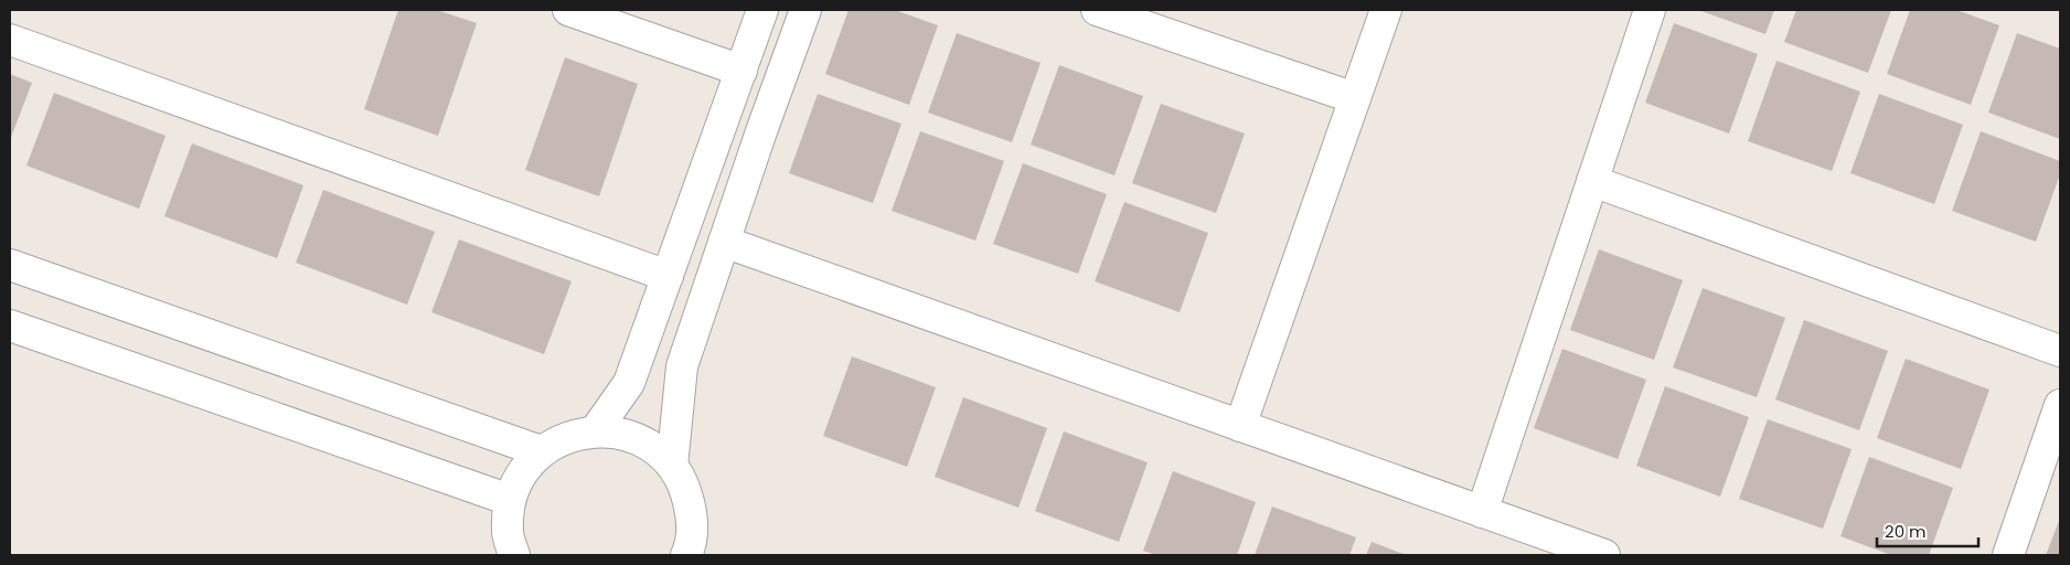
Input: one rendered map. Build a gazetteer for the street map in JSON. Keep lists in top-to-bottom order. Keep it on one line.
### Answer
{"scale_bar":"20 m"}
